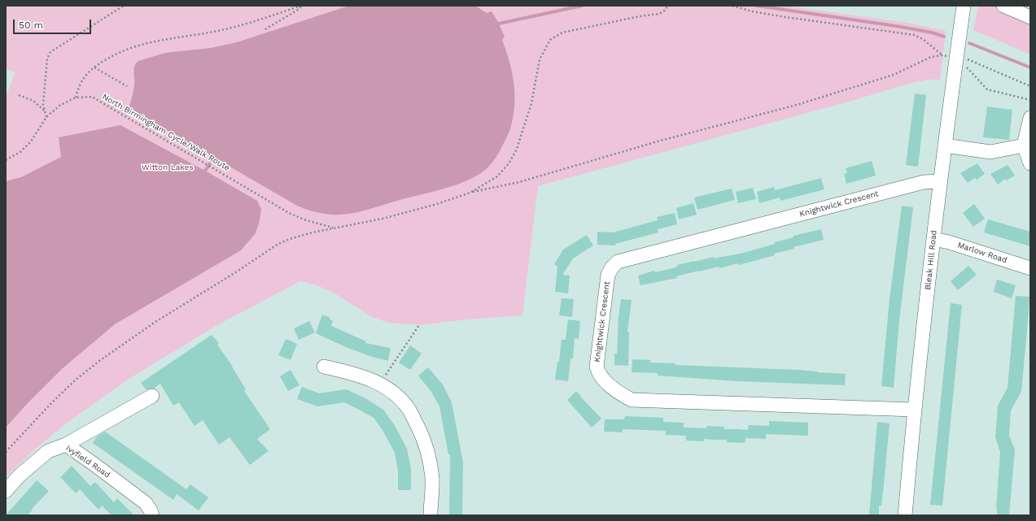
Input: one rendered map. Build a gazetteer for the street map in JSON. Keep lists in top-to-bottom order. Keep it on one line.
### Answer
{"streets":{"street":["Knightwick Crescent","Marlow Road","Bleak Hill Road","Ivyfield Road"],"path":["North Birmingham Cycle/Walk Route"]},"crossings":[["Knightwick Crescent","Bleak Hill Road"],["Marlow Road","Bleak Hill Road"]],"parks":["Witton Lakes"],"scale_bar":"50 m"}
